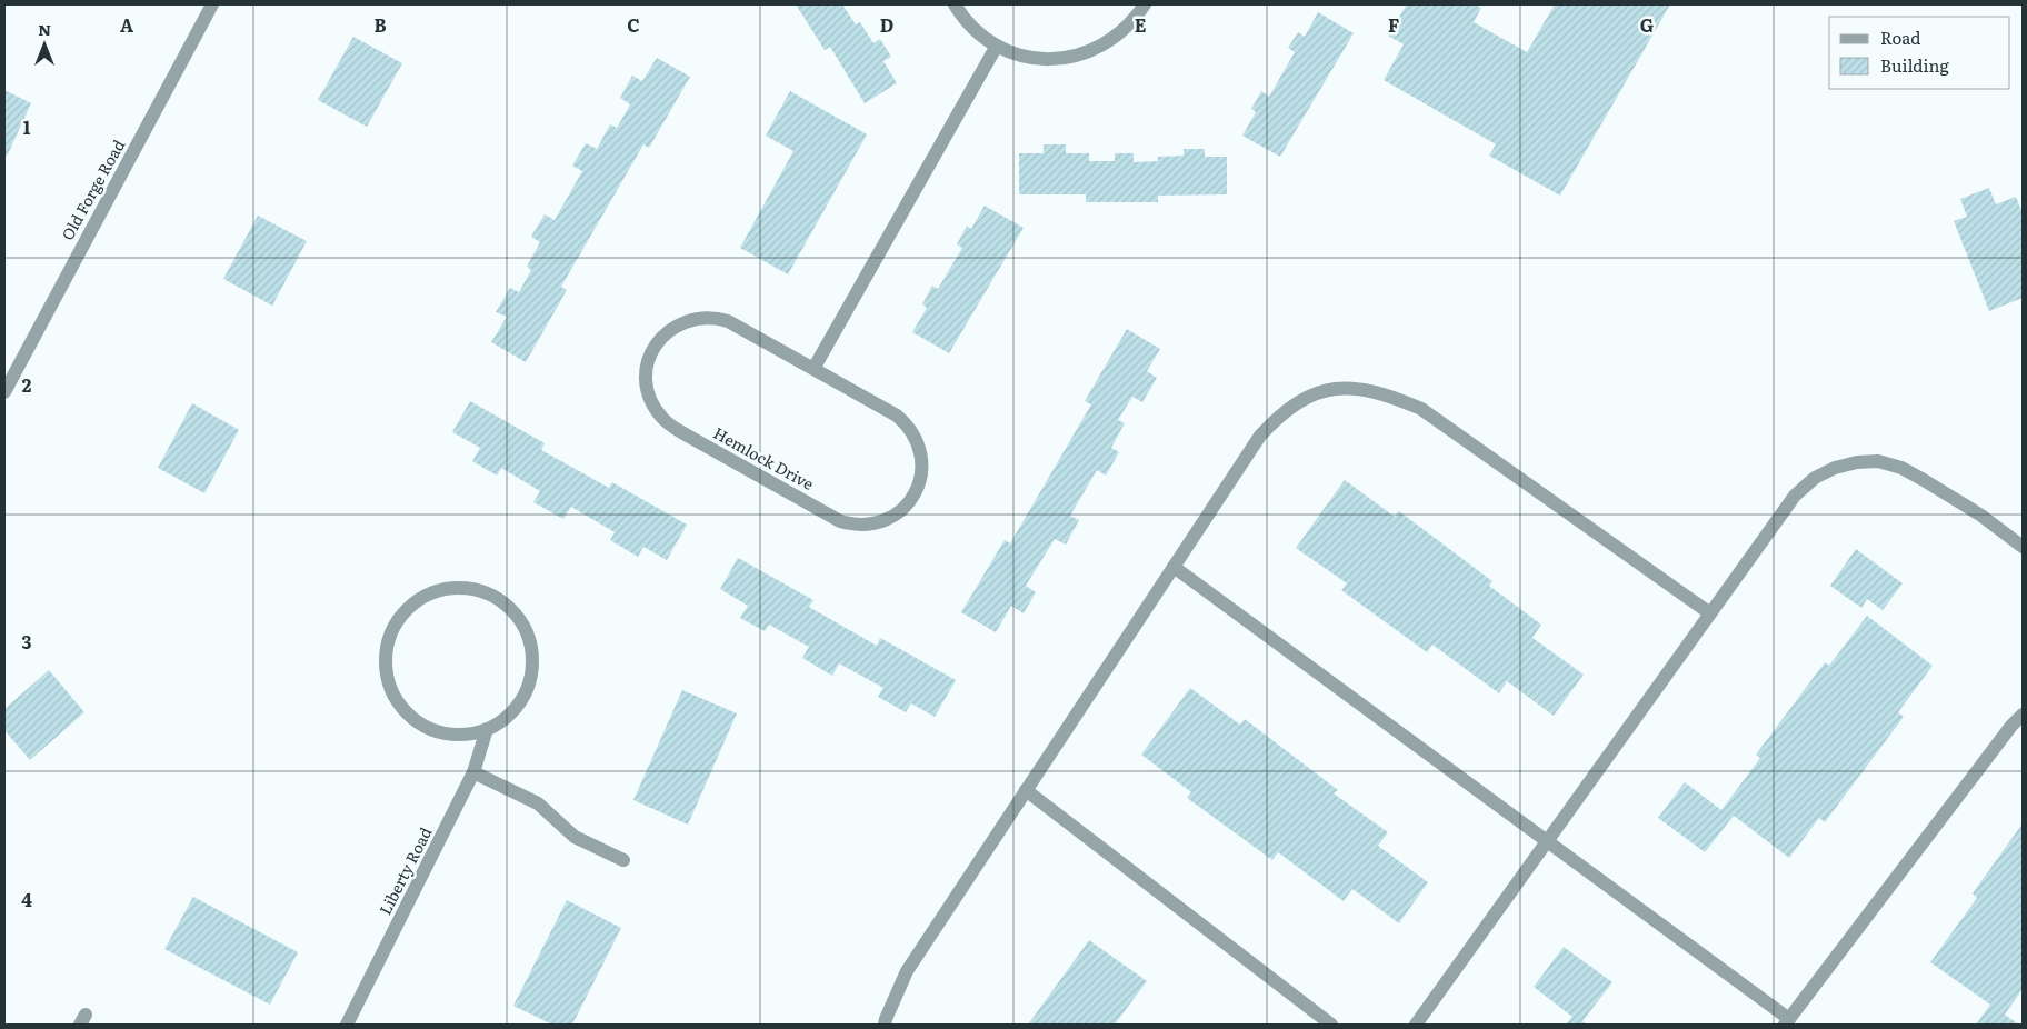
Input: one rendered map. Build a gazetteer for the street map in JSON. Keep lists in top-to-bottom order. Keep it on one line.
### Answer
{"streets":{"street":["Old Forge Road","Hemlock Drive","Liberty Road"]},"legend":["Road","Building"],"north":"top","grid":{"columns":["A","B","C","D","E","F","G"],"rows":["1","2","3","4"]}}
